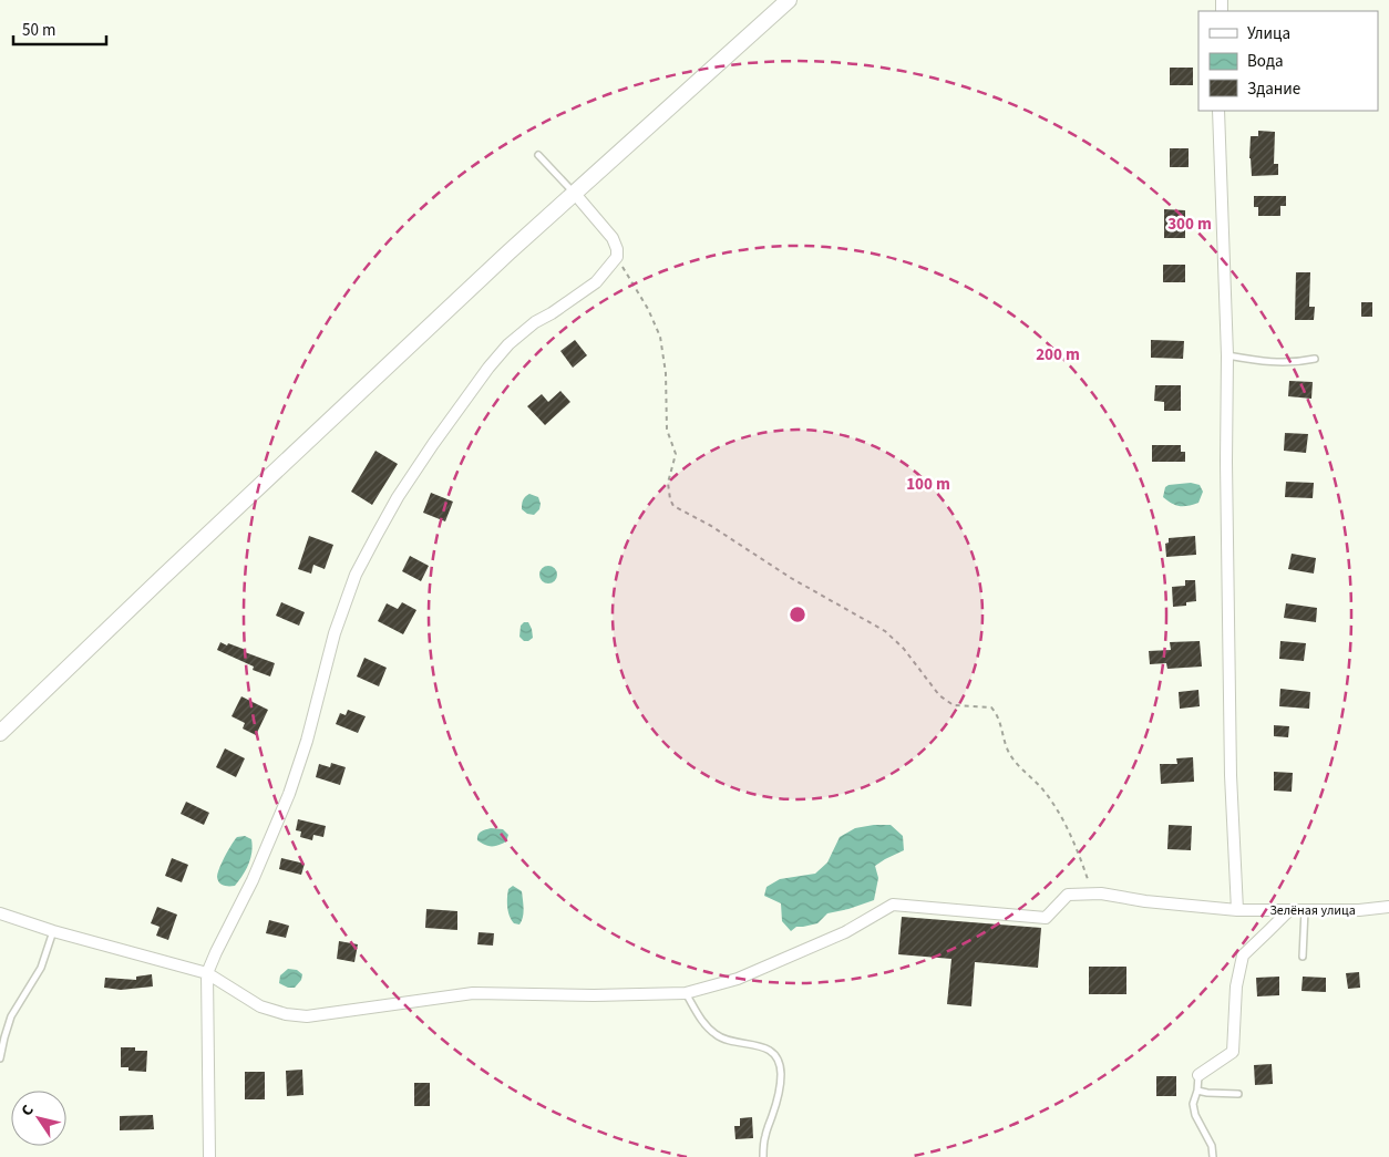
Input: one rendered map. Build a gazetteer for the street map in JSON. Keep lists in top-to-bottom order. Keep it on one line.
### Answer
{"streets":{"street":["Зелёная улица"]},"legend":["Улица","Вода","Здание"],"scale_bar":"50 m","north":"top left","rings":["300 m","200 m","100 m"]}
